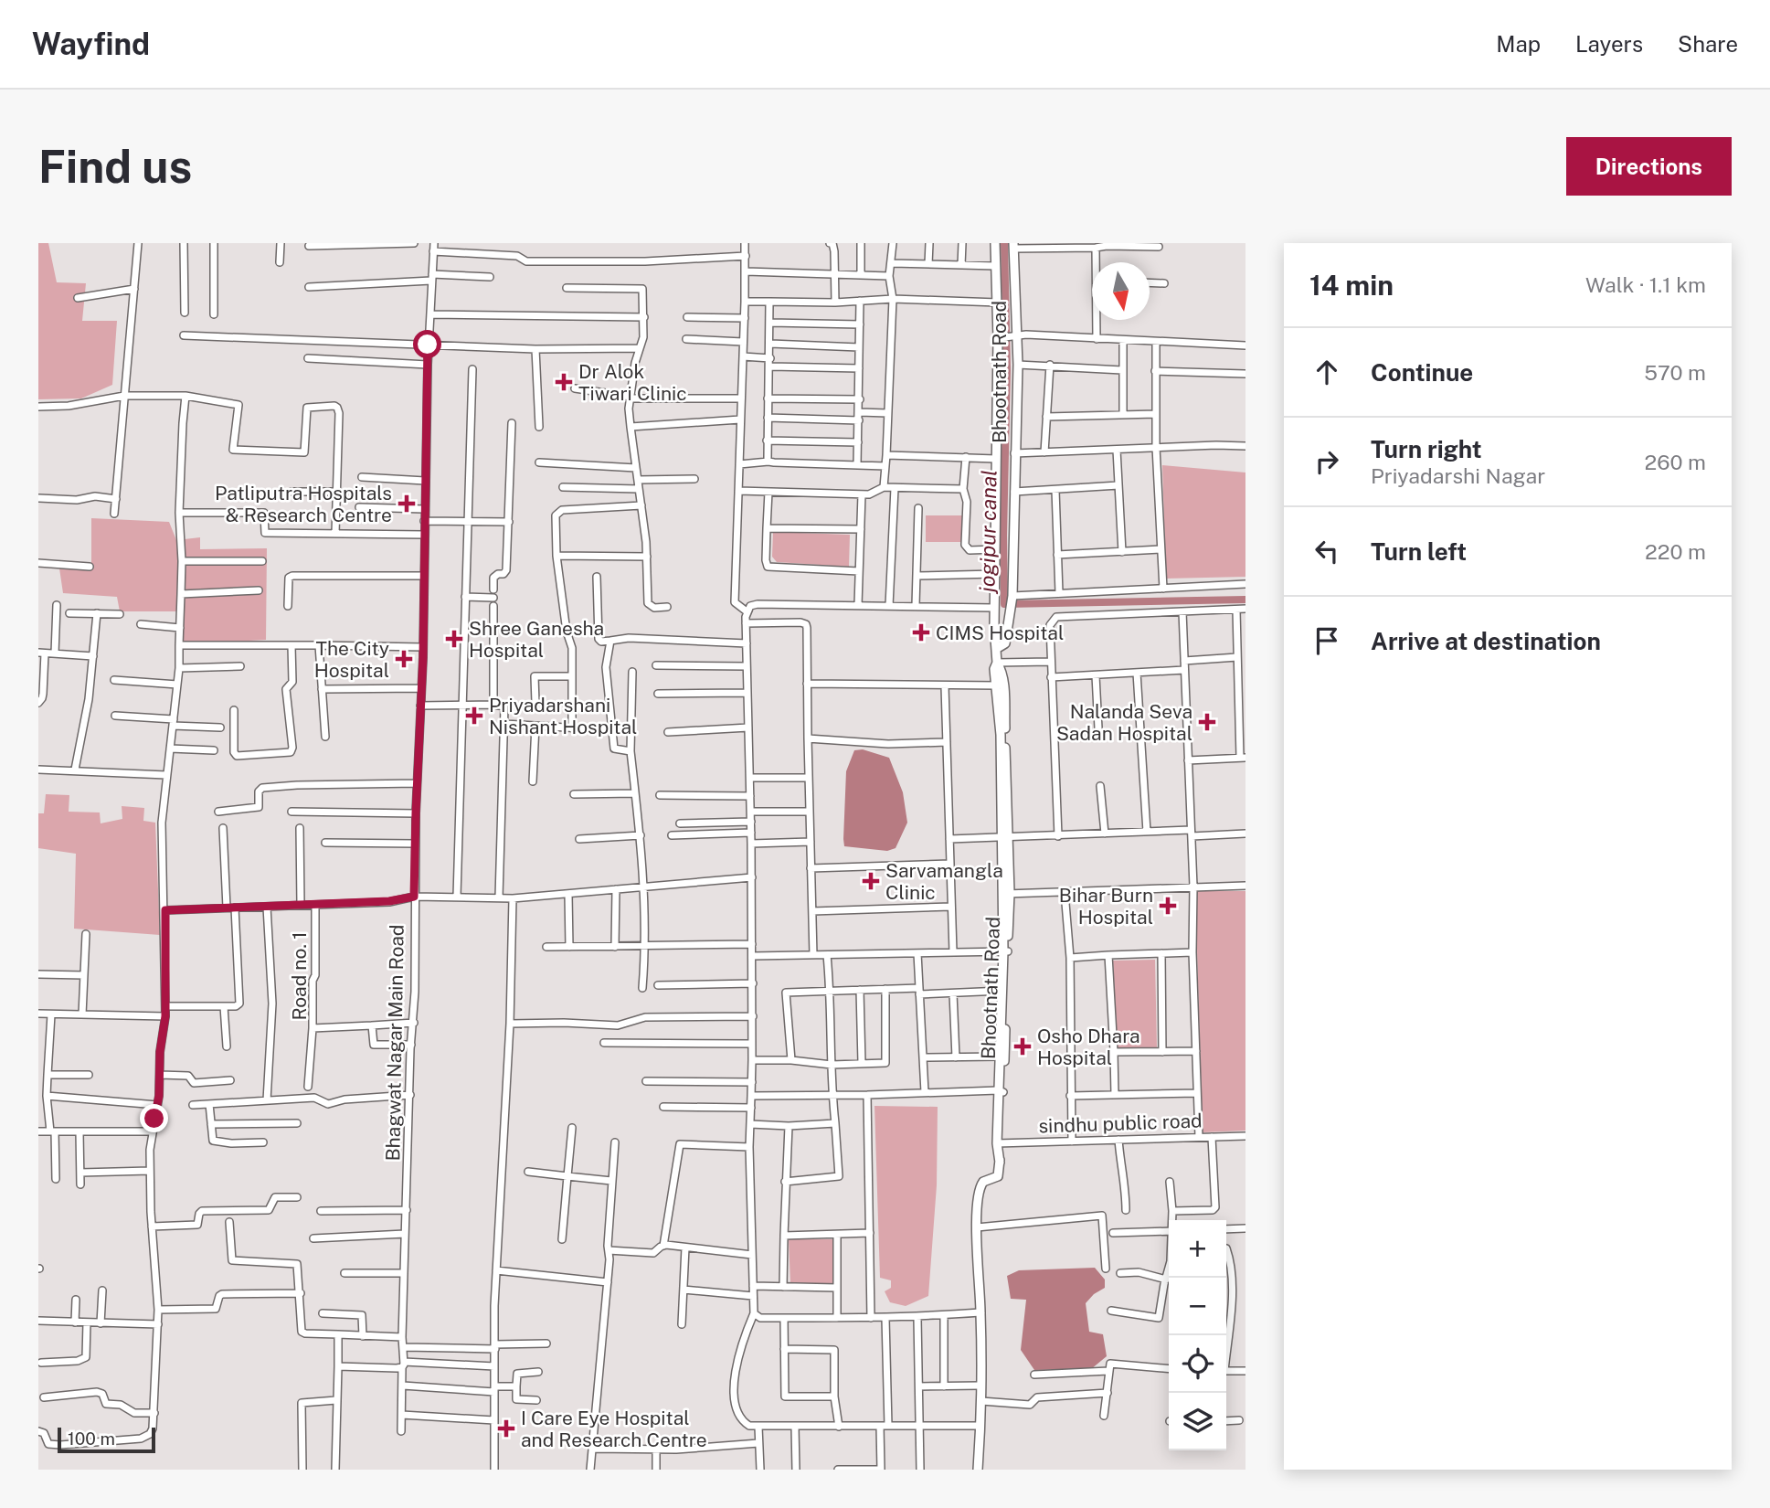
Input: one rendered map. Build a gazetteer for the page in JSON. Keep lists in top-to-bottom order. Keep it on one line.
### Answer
{"streets":{"street":["Bhootnath Road","Road no. 1","Bhagwat Nagar Main Road","sindhu public road"]},"crossings":[["Bhootnath Road","sindhu public road"],["Road no. 1","Bhagwat Nagar Main Road"]],"water":["jogipur canal"],"places":{"health":["Dr Alok Tiwari Clinic","Patliputra Hospitals & Research Centre","CIMS Hospital","Shree Ganesha Hospital","The City Hospital","Priyadarshani Nishant Hospital","Nalanda Seva Sadan Hospital","Sarvamangla Clinic","Bihar Burn Hospital","Osho Dhara Hospital","I Care Eye Hospital and Research Centre"]},"scale_bar":"100 m","north":"bottom","page":{"header":"Wayfind","nav":["Map","Layers","Share"],"buttons":"Directions","title":"Find us","heading":["14 min","Walk · 1.1 km"],"list":[["Continue","570 m"],["Turn right","Priyadarshi Nagar","260 m"],["Turn left","220 m"],"Arrive at destination"],"map_buttons":["+","−"],"scale":"100 m"}}
